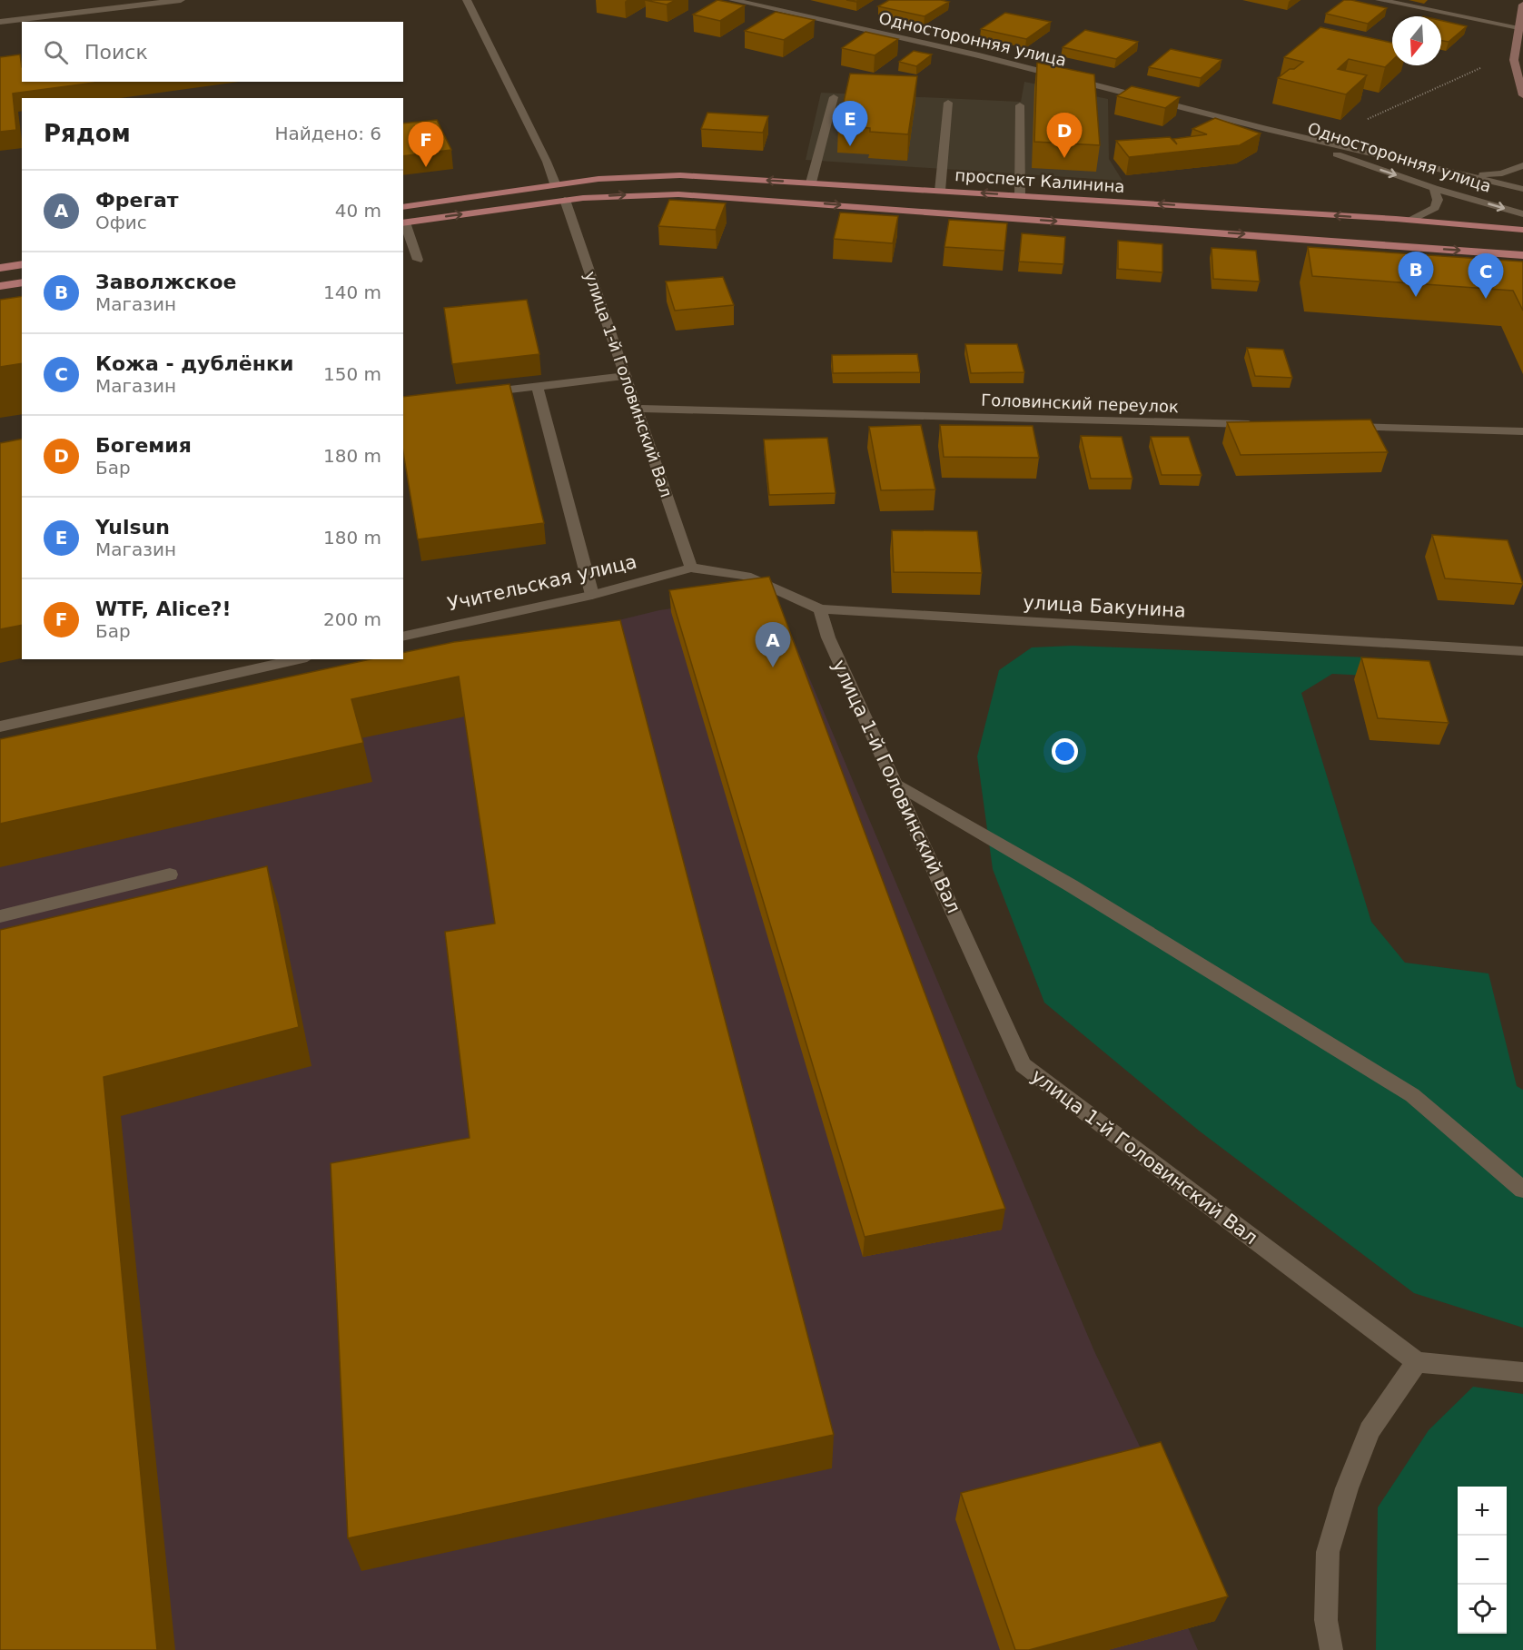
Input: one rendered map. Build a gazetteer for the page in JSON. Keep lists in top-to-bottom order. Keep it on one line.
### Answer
{"streets":{"main road":["проспект Калинина"],"street":["Односторонняя улица","улица 1-й Головинский Вал","Головинский переулок","Учительская улица","улица Бакунина"]},"crossings":[["улица 1-й Головинский Вал","Головинский переулок"],["улица 1-й Головинский Вал","Учительская улица"],["улица 1-й Головинский Вал","улица Бакунина"],["Учительская улица","улица Бакунина"]],"north":"bottom","page":{"search":"Поиск","heading":["Рядом","Найдено: 6"],"pins":["E","D","F","B","C","A"],"list":[{"mark":"A","name":"Фрегат","note":"Офис","value":"40 m"},{"mark":"B","name":"Заволжское","note":"Магазин","value":"140 m"},{"mark":"C","name":"Кожа - дублёнки","note":"Магазин","value":"150 m"},{"mark":"D","name":"Богемия","note":"Бар","value":"180 m"},{"mark":"E","name":"Yulsun","note":"Магазин","value":"180 m"},{"mark":"F","name":"WTF, Alice?!","note":"Бар","value":"200 m"}],"map_buttons":["+","−"]}}
